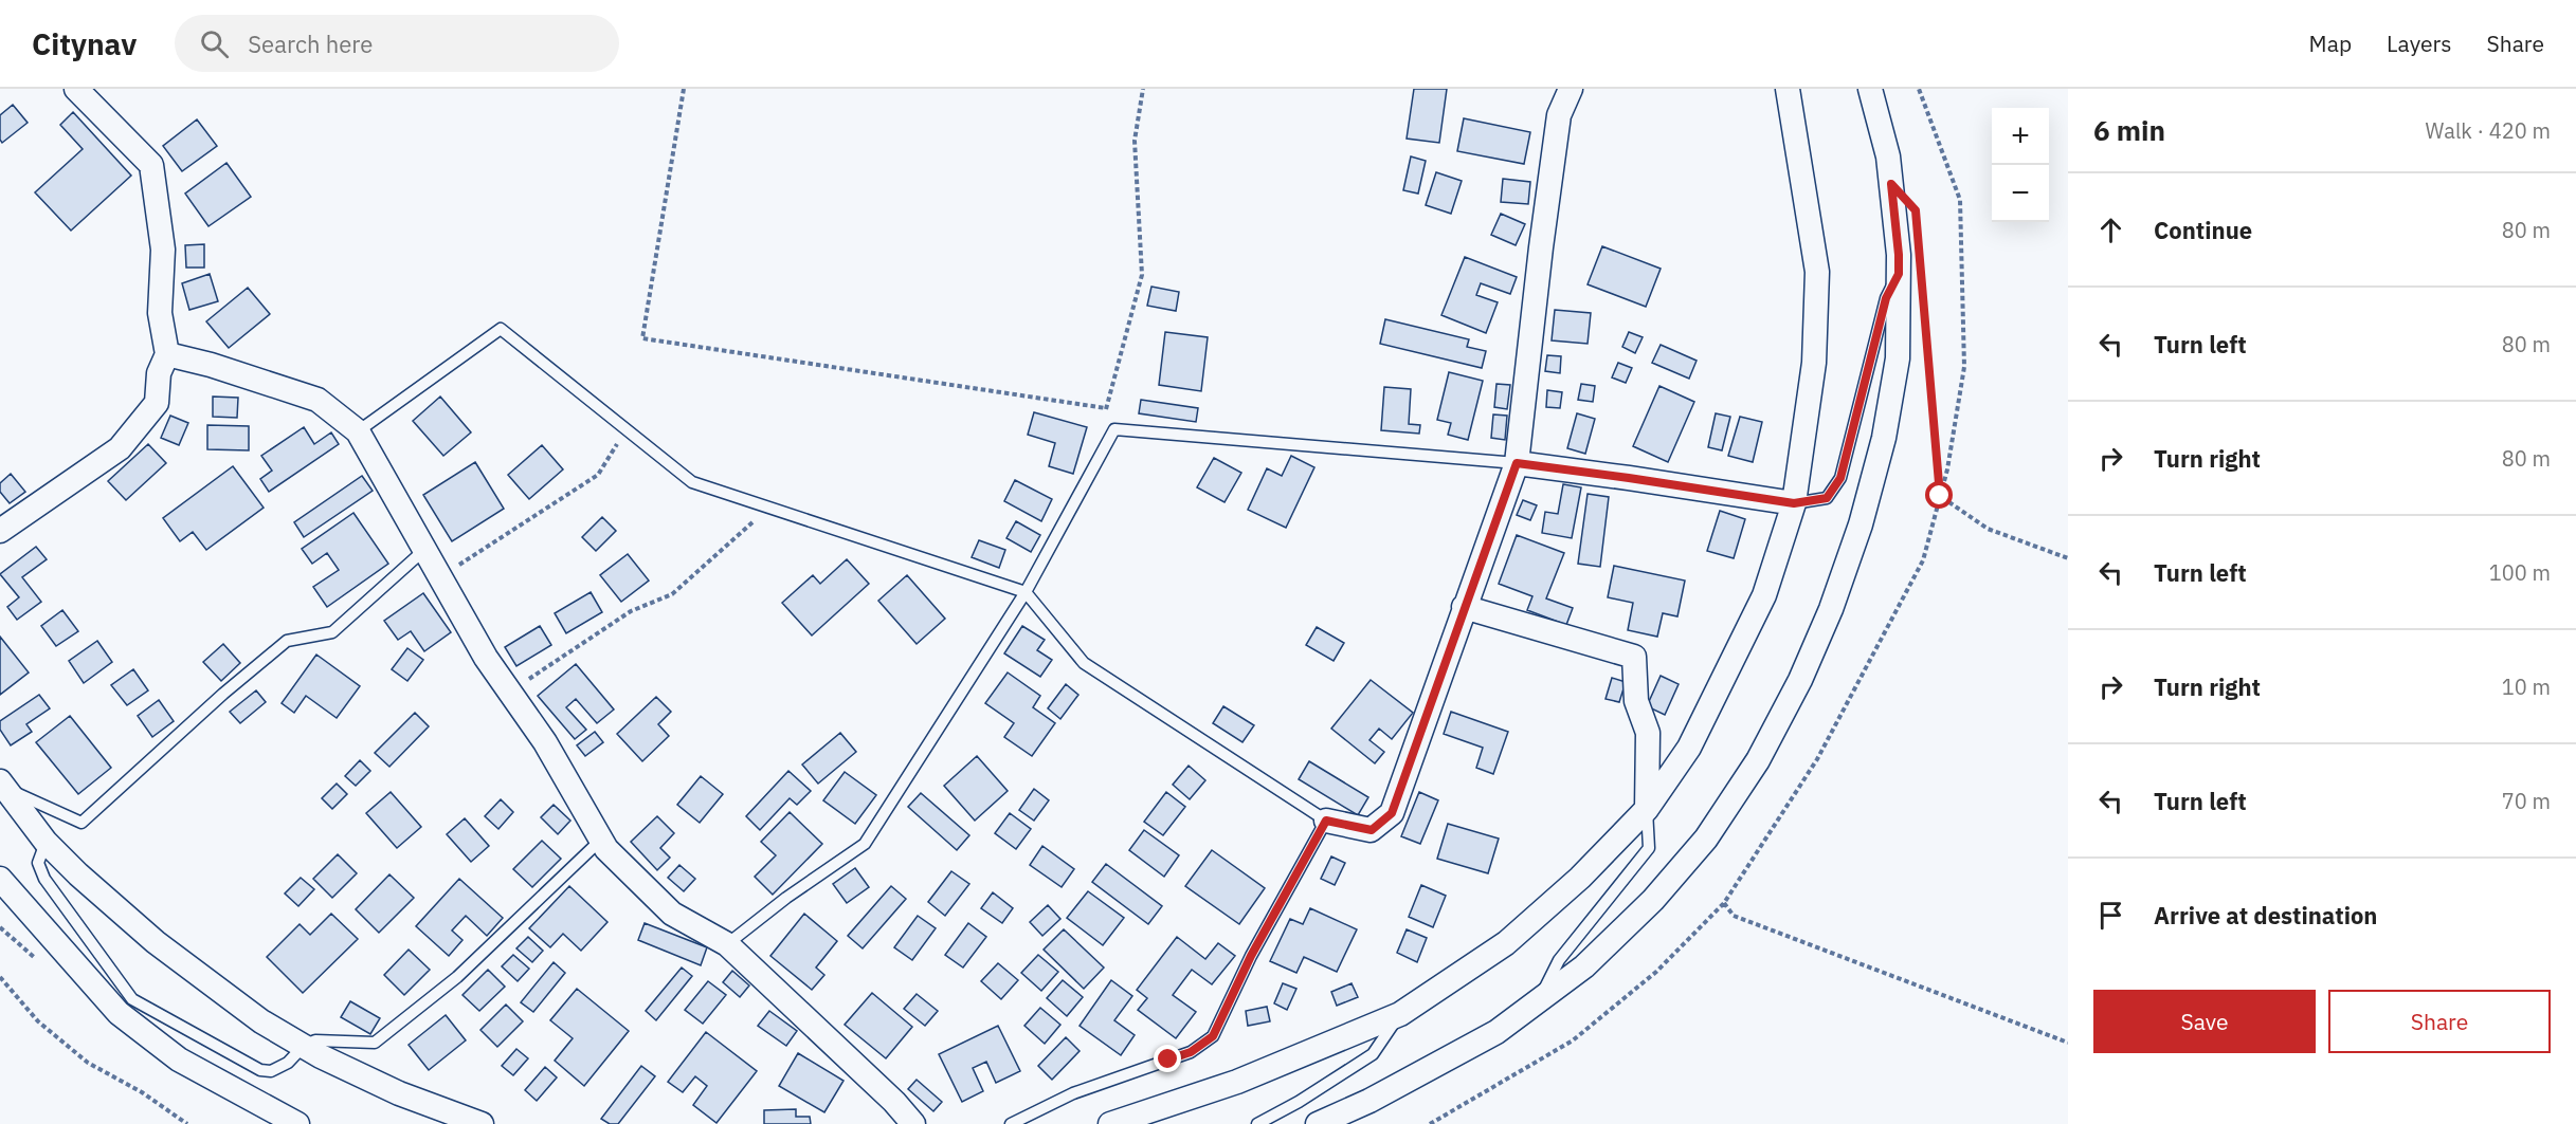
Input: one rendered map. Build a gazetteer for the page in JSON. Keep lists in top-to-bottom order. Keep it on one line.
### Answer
{"page":{"header":"Citynav","search":"Search here","nav":["Map","Layers","Share"],"heading":["6 min","Walk · 420 m"],"map_buttons":["+","−"],"list":[["Continue","80 m"],["Turn left","80 m"],["Turn right","80 m"],["Turn left","100 m"],["Turn right","10 m"],["Turn left","70 m"],"Arrive at destination"],"buttons":["Save","Share"]}}
